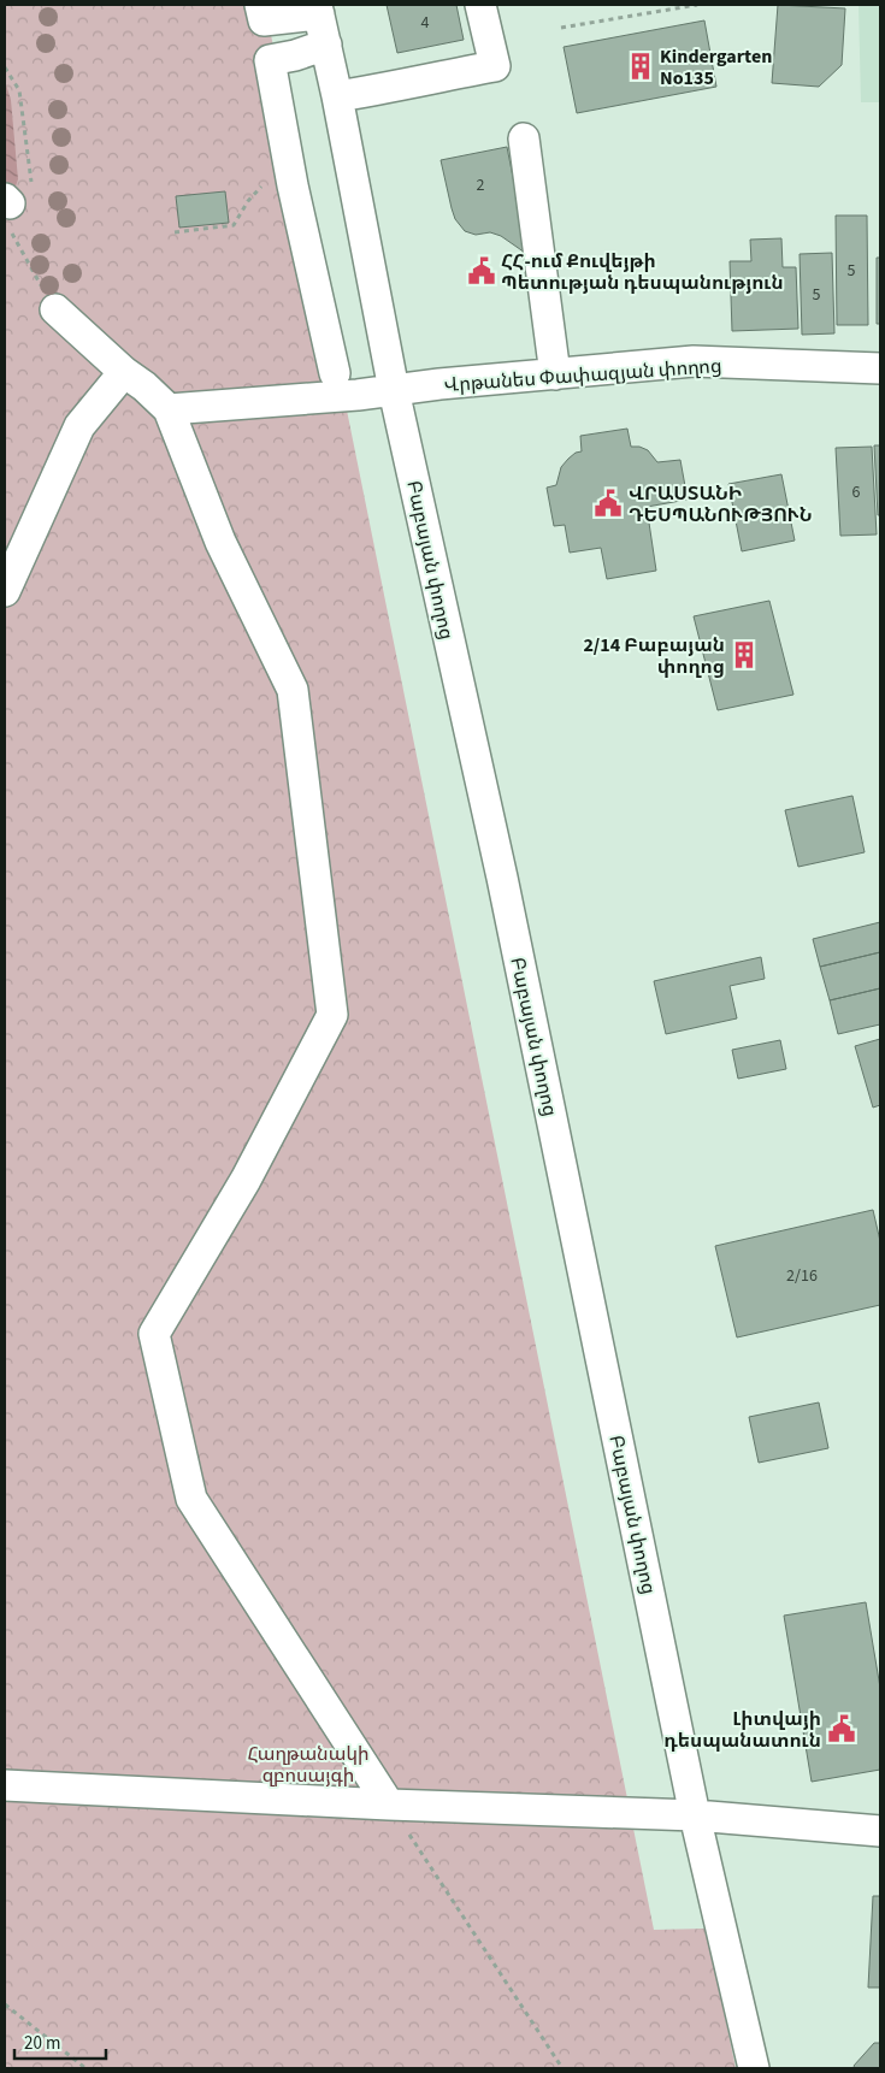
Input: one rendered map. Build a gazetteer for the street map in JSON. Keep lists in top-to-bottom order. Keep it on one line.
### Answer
{"streets":{"street":["Վրթանես Փափազյան փողոց","Բաբայան փողոց"]},"crossings":[["Վրթանես Փափազյան փողոց","Բաբայան փողոց"]],"parks":["Հաղթանակի զբոսայգի"],"places":{"building":["Kindergarten No135","2/14 Բաբայան փողոց"],"public building":["ՀՀ-ում Քուվեյթի Պետության դեսպանություն","ՎՐԱՍՏԱՆԻ ԴԵՍՊԱՆՈՒԹՅՈՒՆ","Լիտվայի դեսպանատուն"]},"house_numbers":["4","2","5","5","6","2/16"],"scale_bar":"20 m"}
